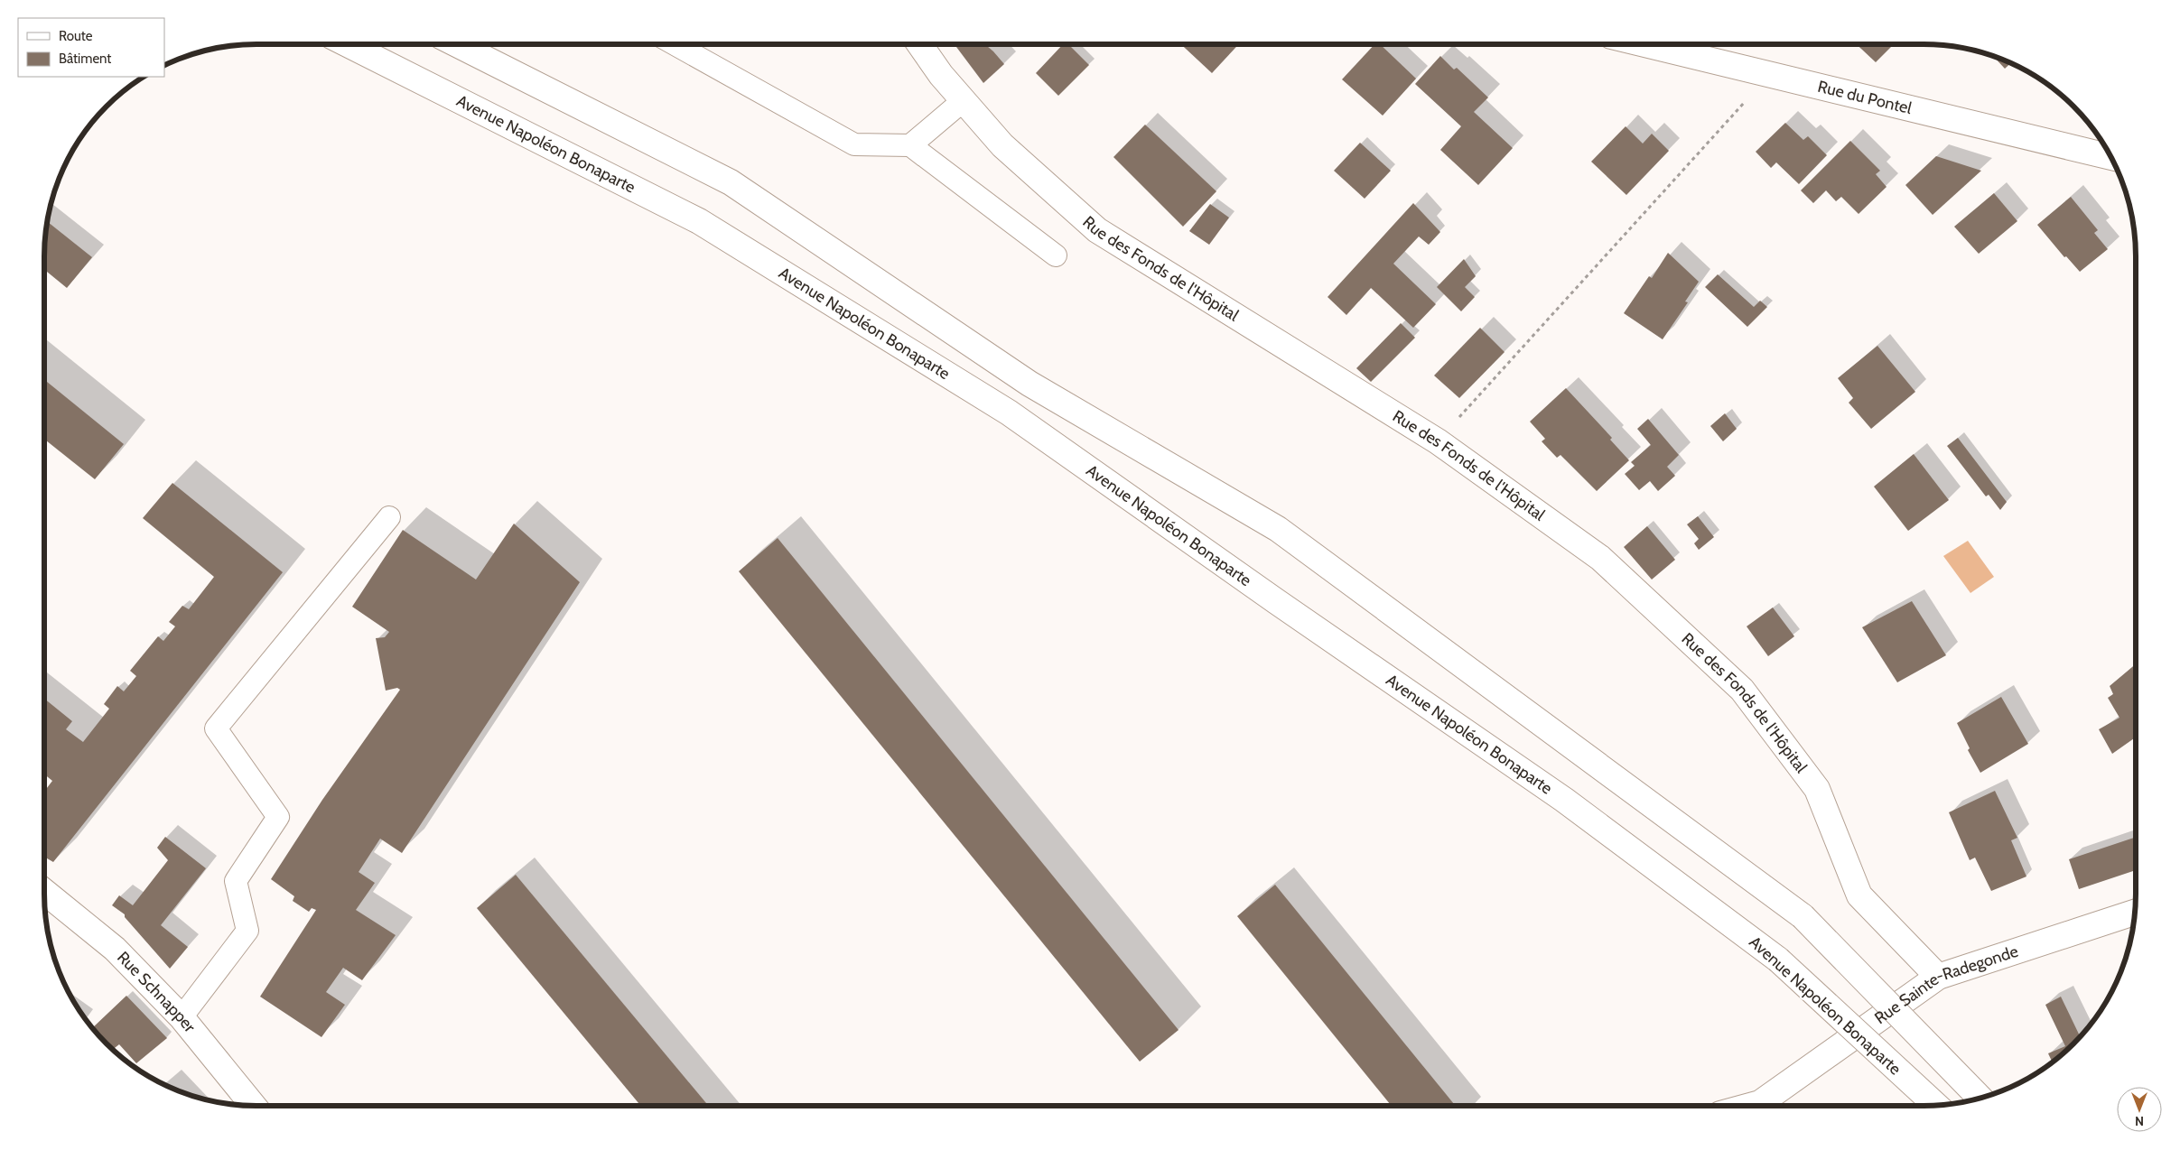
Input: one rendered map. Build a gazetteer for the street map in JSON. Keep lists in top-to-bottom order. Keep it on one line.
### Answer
{"streets":{"main road":["Rue du Pontel","Avenue Napoléon Bonaparte","Rue des Fonds de l'Hôpital","Rue Sainte-Radegonde","Rue Schnapper"]},"crossings":[["Rue des Fonds de l'Hôpital","Rue Sainte-Radegonde"]],"legend":["Route","Bâtiment"],"north":"bottom"}
